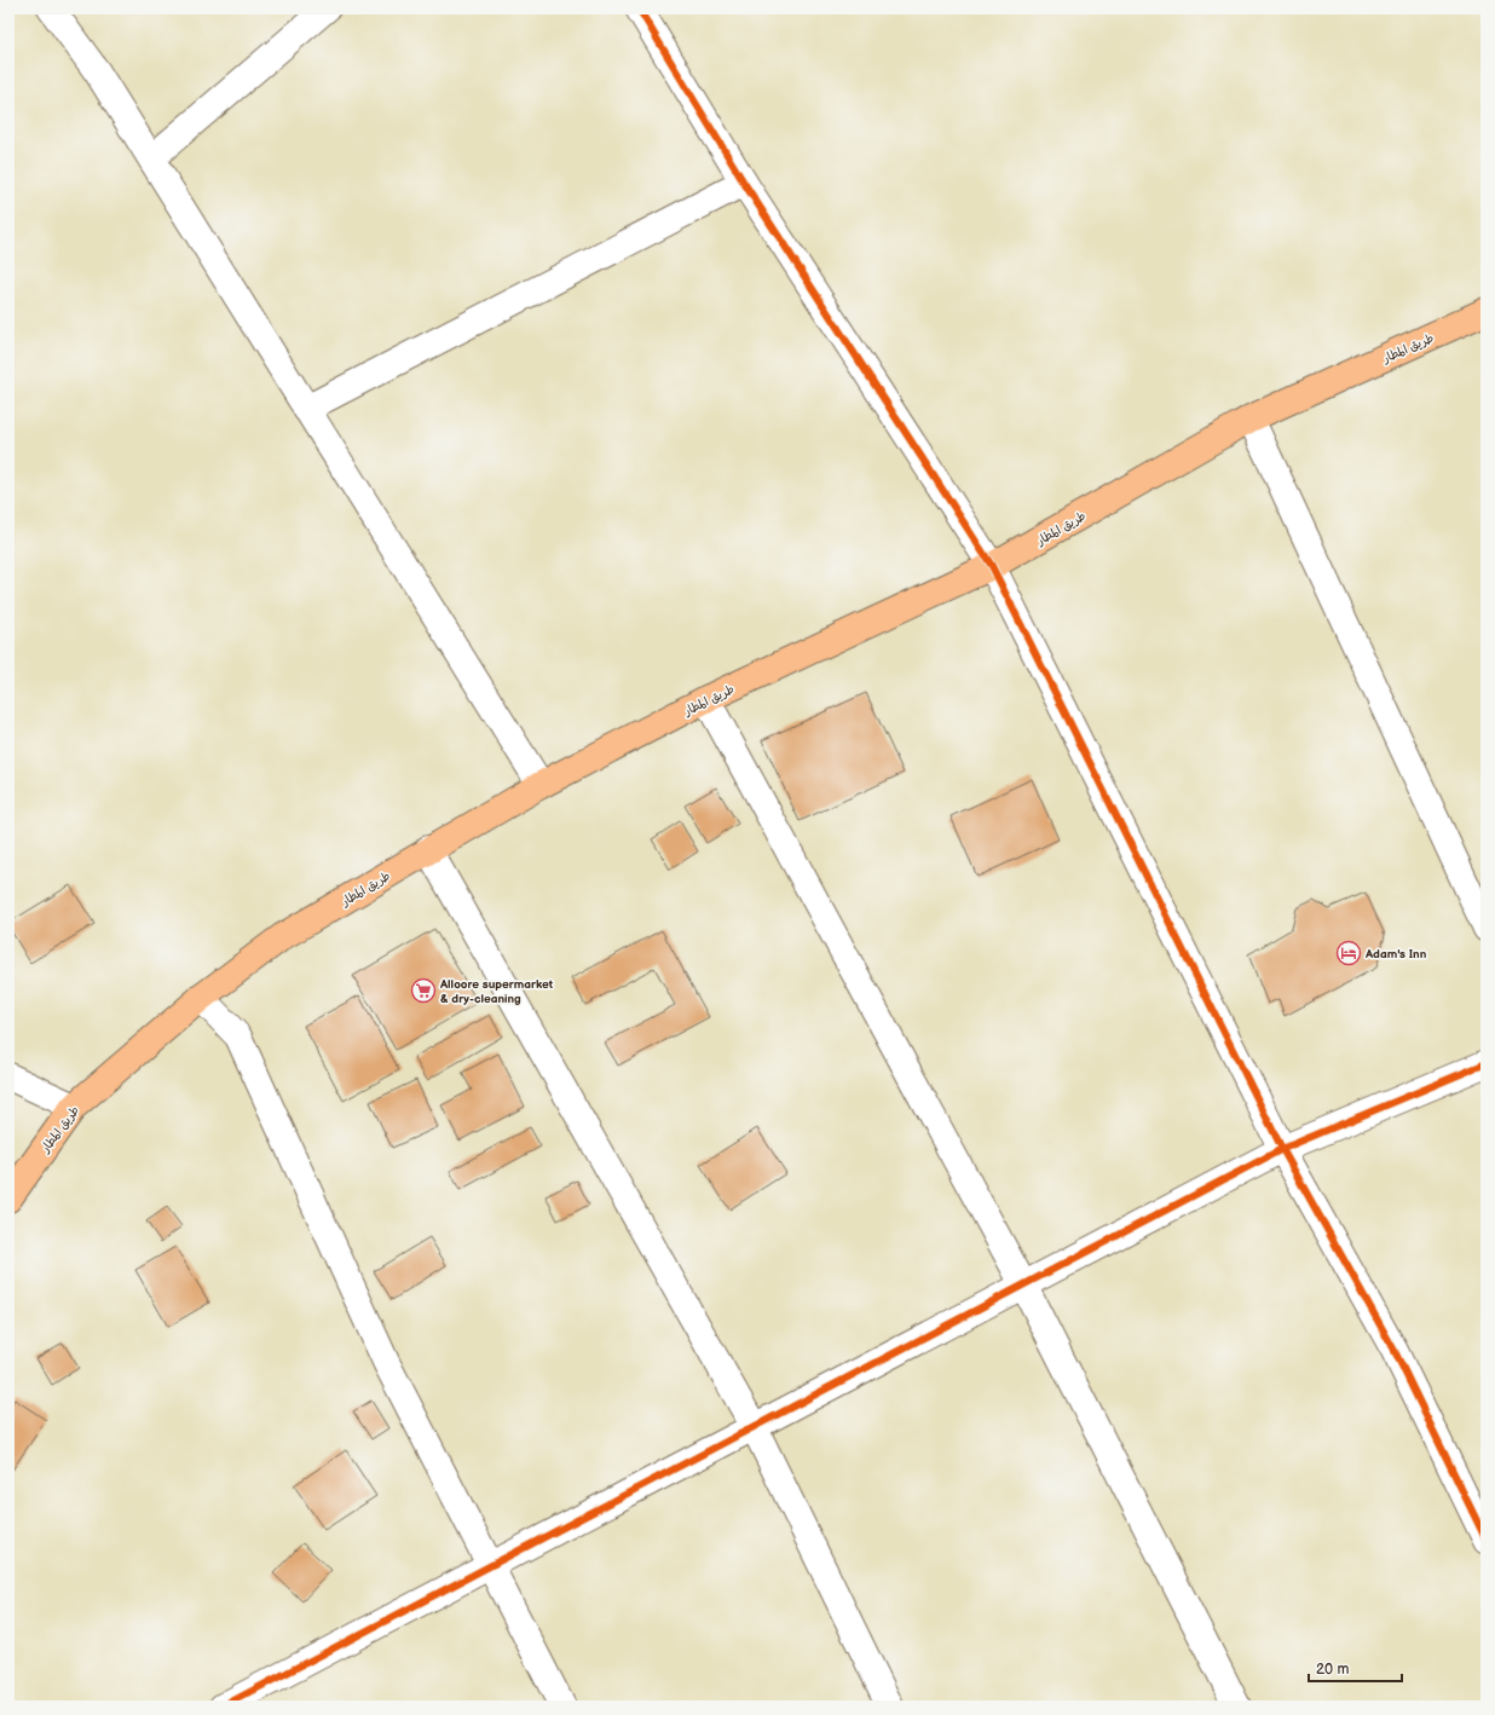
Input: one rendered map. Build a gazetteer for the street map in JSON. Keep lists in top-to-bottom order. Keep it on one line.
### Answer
{"streets":{"main road":["طريق المطار"]},"places":{"hotel":["Adam's Inn"],"supermarket":["Alloore supermarket & dry-cleaning"]},"scale_bar":"20 m"}
